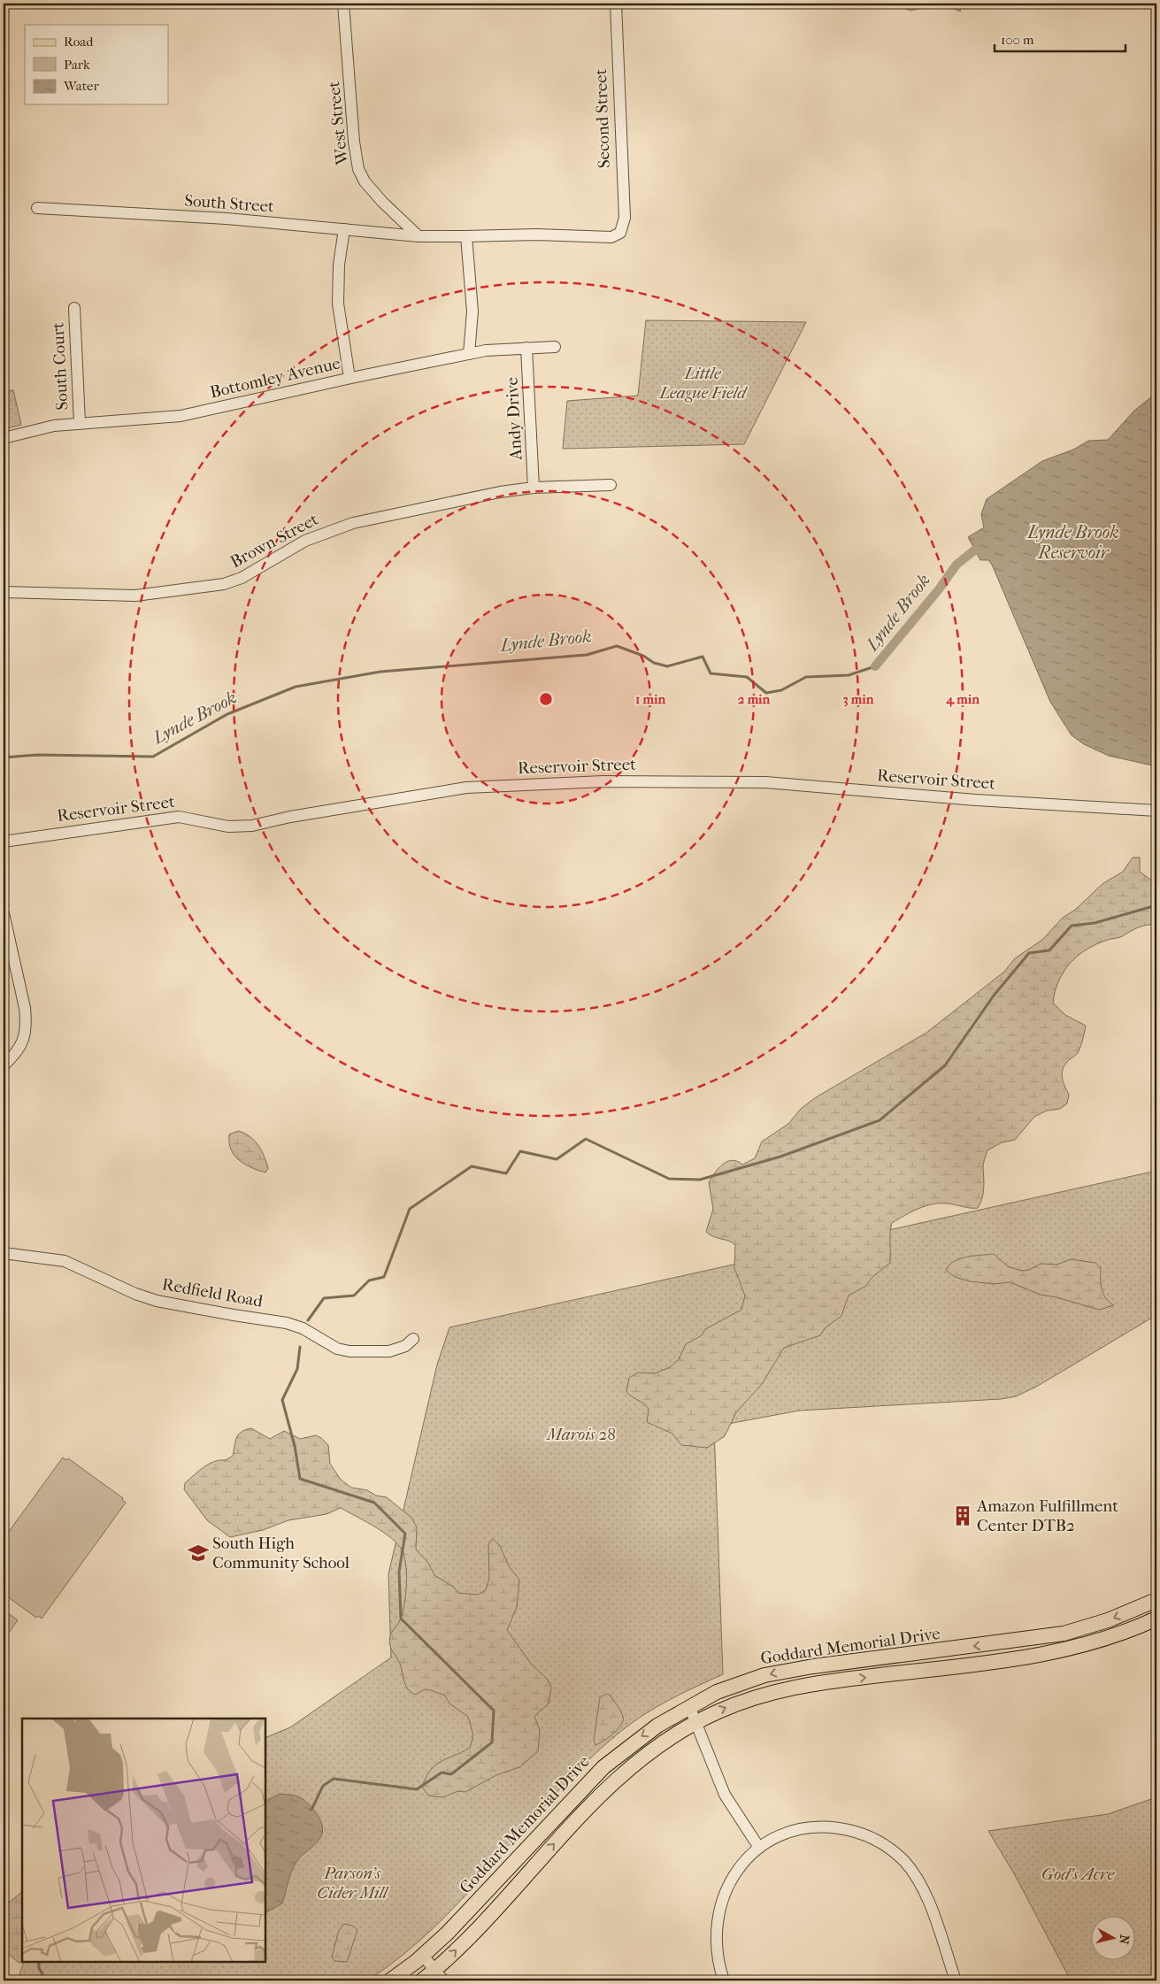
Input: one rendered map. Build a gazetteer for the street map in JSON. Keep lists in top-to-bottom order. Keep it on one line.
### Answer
{"streets":{"main road":["Goddard Memorial Drive"],"street":["Second Street","West Street","South Street","South Court","Bottomley Avenue","Andy Drive","Brown Street","Reservoir Street","Redfield Road"]},"crossings":[["West Street","South Street"],["South Court","Bottomley Avenue"],["Bottomley Avenue","Andy Drive"],["Andy Drive","Brown Street"]],"water":["Lynde Brook Reservoir","Lynde Brook"],"parks":["Little League Field","Marois 28","Parson's Cider Mill","God's Acre"],"places":{"building":["Amazon Fulfillment Center DTB2"],"school or university":["South High Community School"]},"legend":["Road","Park","Water"],"scale_bar":"100 m","north":"right","rings":["1 min","2 min","3 min","4 min"]}
